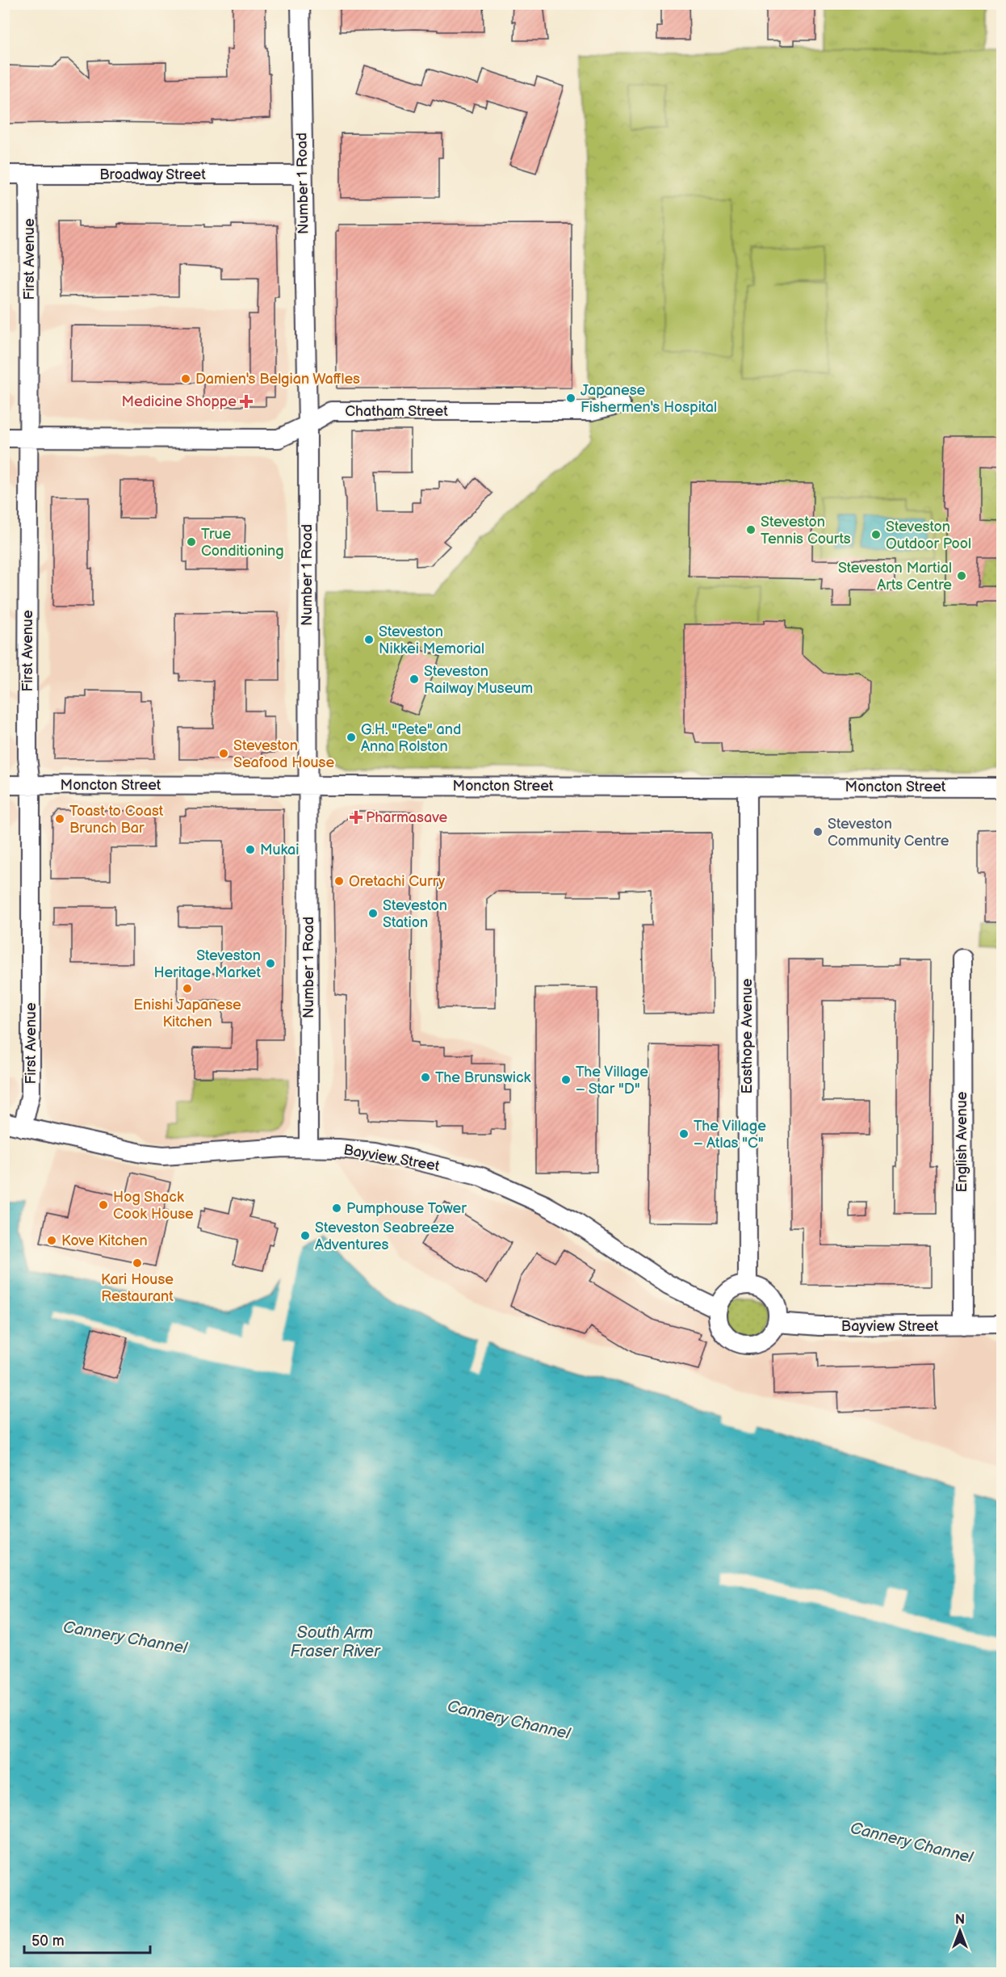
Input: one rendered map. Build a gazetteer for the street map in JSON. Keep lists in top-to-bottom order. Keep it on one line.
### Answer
{"streets":{"street":["Broadway Street","Number 1 Road","First Avenue","Chatham Street","Moncton Street","Easthope Avenue","English Avenue","Bayview Street"]},"crossings":[["Broadway Street","Number 1 Road"],["Broadway Street","First Avenue"],["Number 1 Road","Chatham Street"],["Number 1 Road","Moncton Street"],["Number 1 Road","Bayview Street"],["First Avenue","Chatham Street"],["First Avenue","Moncton Street"],["First Avenue","Bayview Street"],["Moncton Street","Easthope Avenue"],["Easthope Avenue","Bayview Street"],["English Avenue","Bayview Street"]],"water":["South Arm Fraser River","Cannery Channel"],"places":{"other":["Damien's Belgian Waffles","Japanese Fishermen's Hospital","Steveston Tennis Courts","Steveston Outdoor Pool","True Conditioning","Steveston Martial Arts Centre","Steveston Nikkei Memorial","Steveston Railway Museum","G.H. \"Pete\" and Anna Rolston","Steveston Seafood House","Toast to Coast Brunch Bar","Steveston Community Centre","Mukai","Oretachi Curry","Steveston Station","Steveston Heritage Market","Enishi Japanese Kitchen","The Brunswick","The Village – Star \"D\"","The Village – Atlas \"C\"","Hog Shack Cook House","Pumphouse Tower","Steveston Seabreeze Adventures","Kove Kitchen","Kari House Restaurant"],"health":["Medicine Shoppe","Pharmasave"]},"scale_bar":"50 m","north":"top"}
